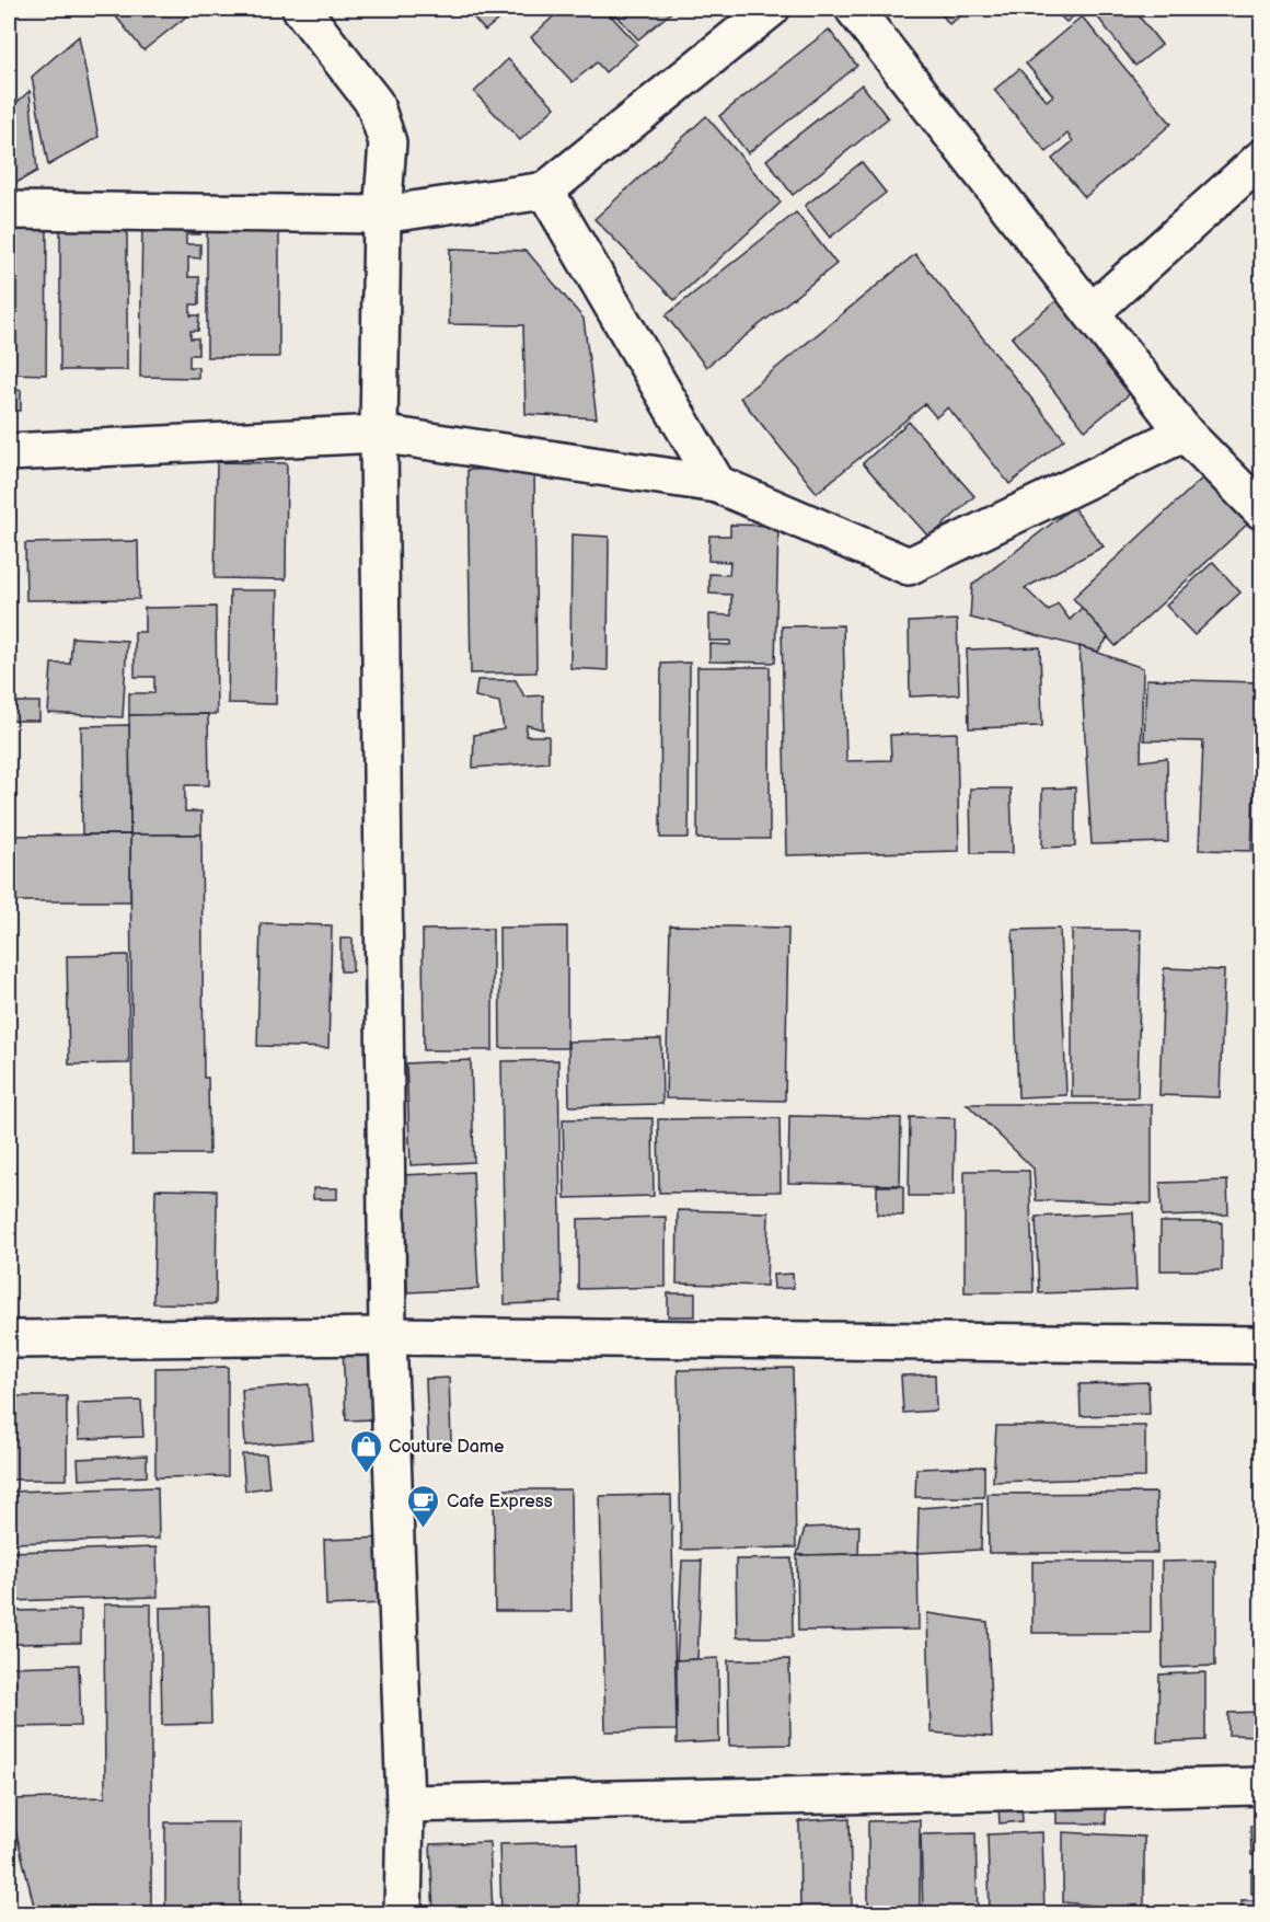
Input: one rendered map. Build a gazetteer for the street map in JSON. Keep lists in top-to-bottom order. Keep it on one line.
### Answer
{"places":{"shop":["Couture Dame"],"cafe":["Cafe Express"]}}
